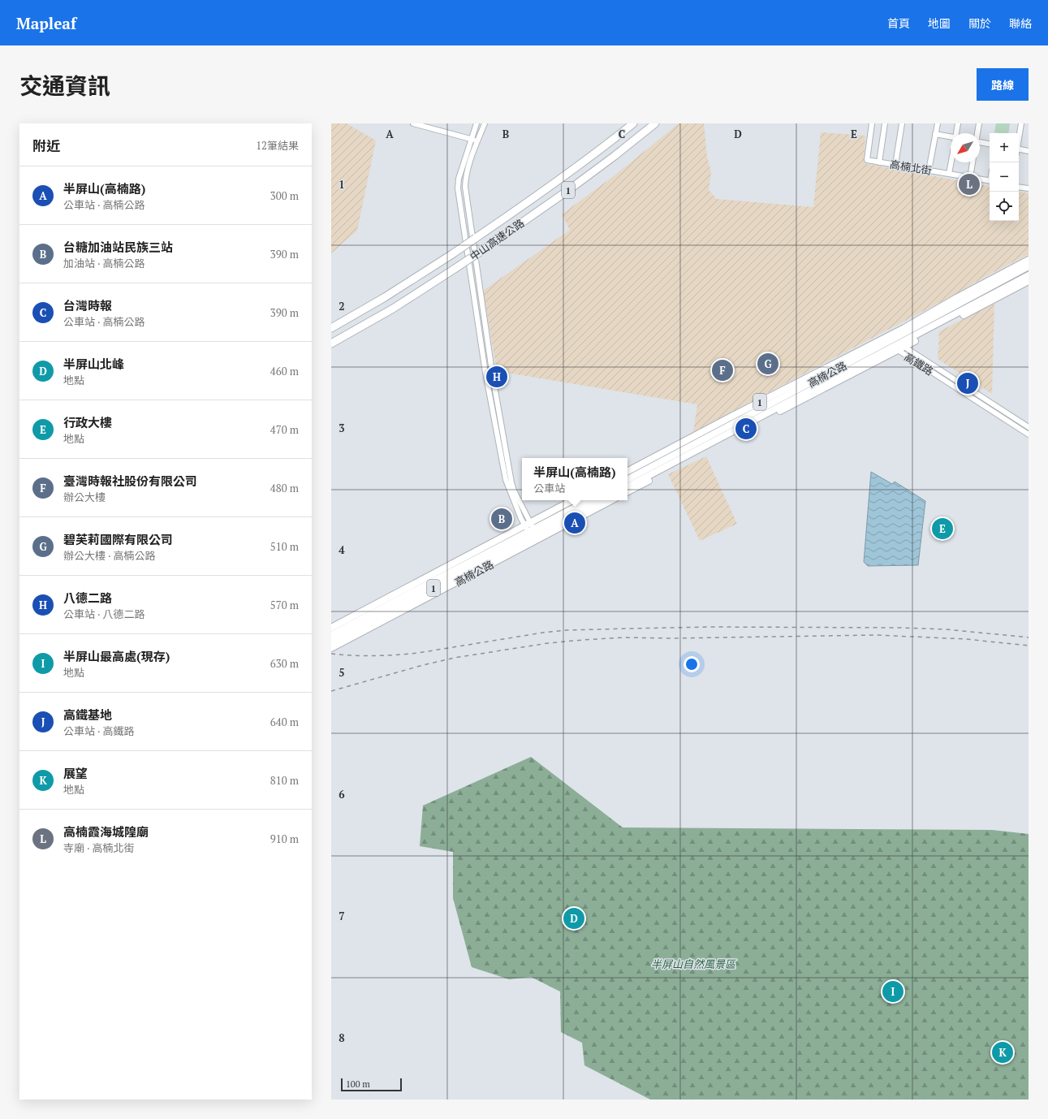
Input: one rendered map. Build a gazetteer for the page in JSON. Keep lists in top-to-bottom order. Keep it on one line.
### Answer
{"streets":{"highway":["1","中山高速公路"],"main road":["高楠公路"],"street":["高楠北街","高鐵路"]},"crossings":[["高鐵路","高楠公路"]],"parks":["半屏山自然風景區"],"scale_bar":"100 m","north":"bottom left","page":{"header":"Mapleaf","nav":["首頁","地圖","關於","聯絡"],"title":"交通資訊","buttons":"路線","heading":["附近","12筆結果"],"map_buttons":["+","−"],"list":[{"mark":"A","name":"半屏山(高楠路)","note":"公車站 · 高楠公路","value":"300 m"},{"mark":"B","name":"台糖加油站民族三站","note":"加油站 · 高楠公路","value":"390 m"},{"mark":"C","name":"台灣時報","note":"公車站 · 高楠公路","value":"390 m"},{"mark":"D","name":"半屏山北峰","note":"地點","value":"460 m"},{"mark":"E","name":"行政大樓","note":"地點","value":"470 m"},{"mark":"F","name":"臺灣時報社股份有限公司","note":"辦公大樓","value":"480 m"},{"mark":"G","name":"碧芙莉國際有限公司","note":"辦公大樓 · 高楠公路","value":"510 m"},{"mark":"H","name":"八德二路","note":"公車站 · 八德二路","value":"570 m"},{"mark":"I","name":"半屏山最高處(現存)","note":"地點","value":"630 m"},{"mark":"J","name":"高鐵基地","note":"公車站 · 高鐵路","value":"640 m"},{"mark":"K","name":"展望","note":"地點","value":"810 m"},{"mark":"L","name":"高楠霞海城隍廟","note":"寺廟 · 高楠北街","value":"910 m"}],"pins":["L","G","F","H","J","C","B","A","E","D","I","K"],"popup":["半屏山(高楠路)","公車站"],"scale":"100 m"},"grid":{"columns":["A","B","C","D","E"],"rows":["1","2","3","4","5","6","7","8"]}}
